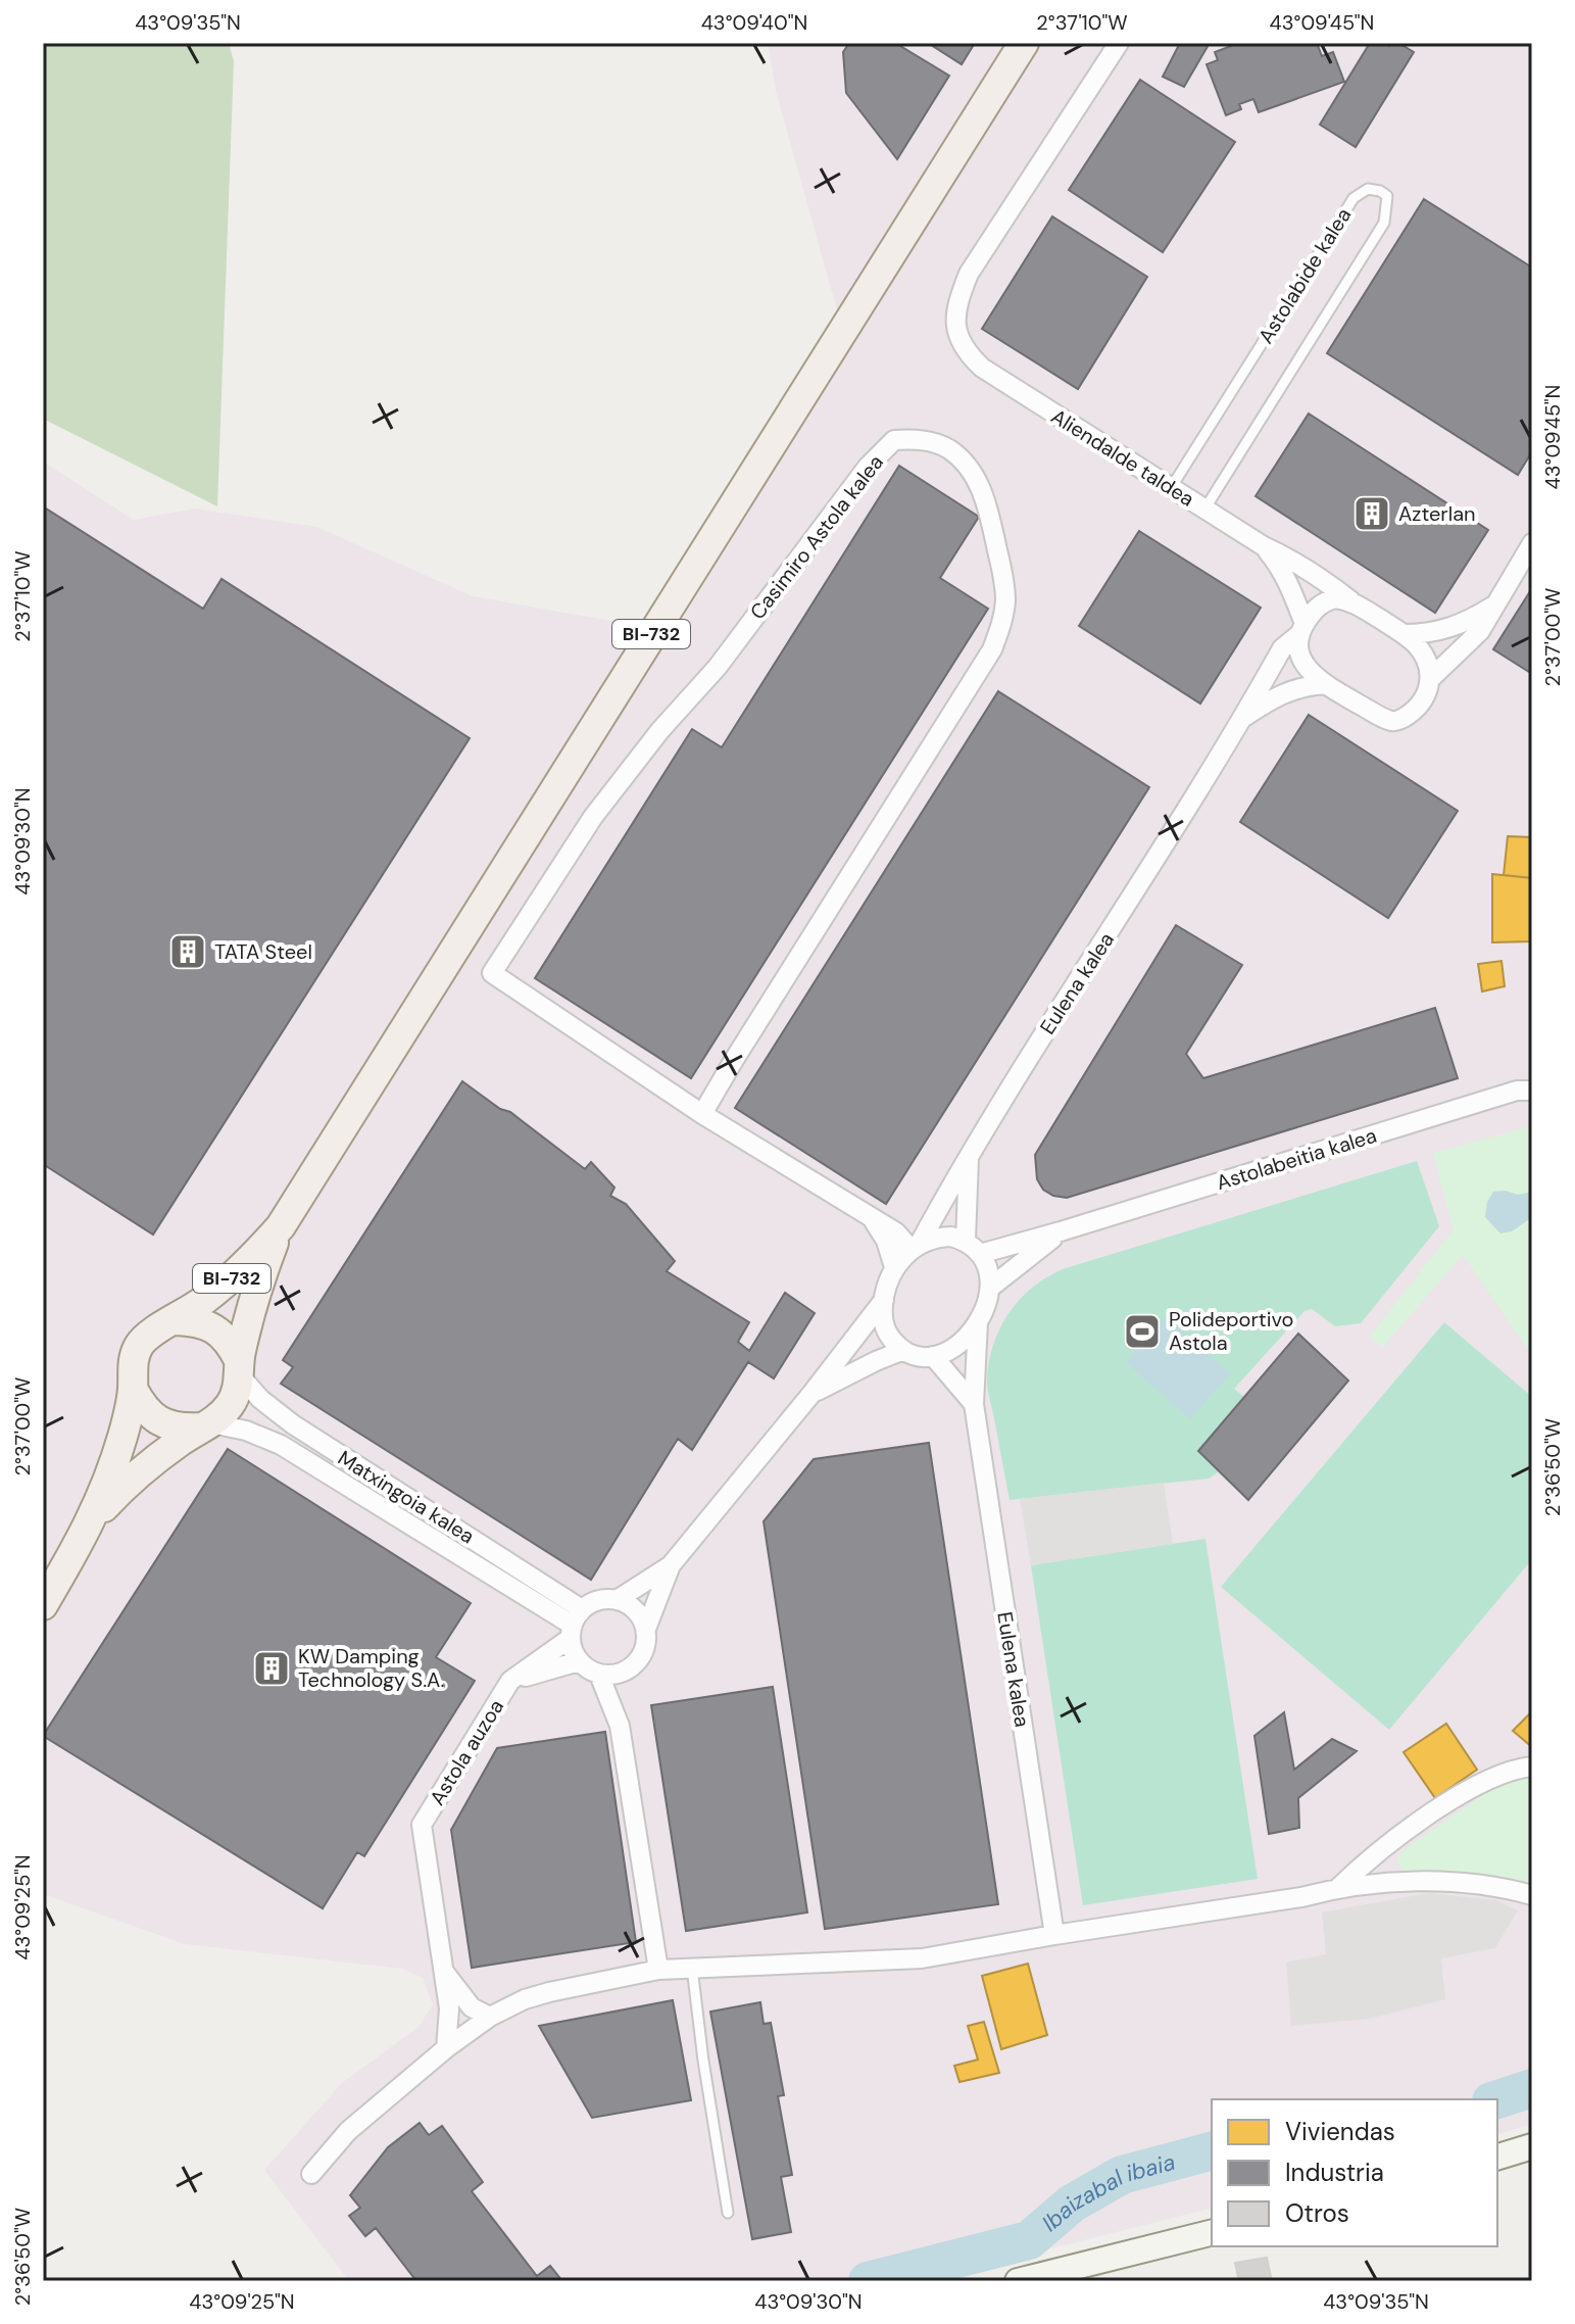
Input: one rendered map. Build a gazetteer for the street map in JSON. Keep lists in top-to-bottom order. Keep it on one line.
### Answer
{"streets":{"main road":["BI-732"],"street":["Aliendalde taldea","Casimiro Astola kalea","Eulena kalea","Astolabeitia kalea","Matxingoia kalea","Astola auzoa"],"lane":["Astolabide kalea"]},"crossings":[["Astolabide kalea","Aliendalde taldea"],["Casimiro Astola kalea","Eulena kalea"],["Casimiro Astola kalea","Astolabeitia kalea"],["BI-732","Matxingoia kalea"],["Eulena kalea","Astolabeitia kalea"],["Matxingoia kalea","Astola auzoa"]],"water":["Ibaizabal ibaia"],"places":{"building":["Azterlan","TATA Steel","KW Damping Technology S.A."],"sports":["Polideportivo Astola"]},"legend":["Viviendas","Industria","Otros"],"coordinates":["43°09'35\"N","43°09'40\"N","2°37'10\"W","43°09'45\"N","2°37'00\"W","43°09'30\"N","2°36'50\"W","43°09'25\"N"]}
